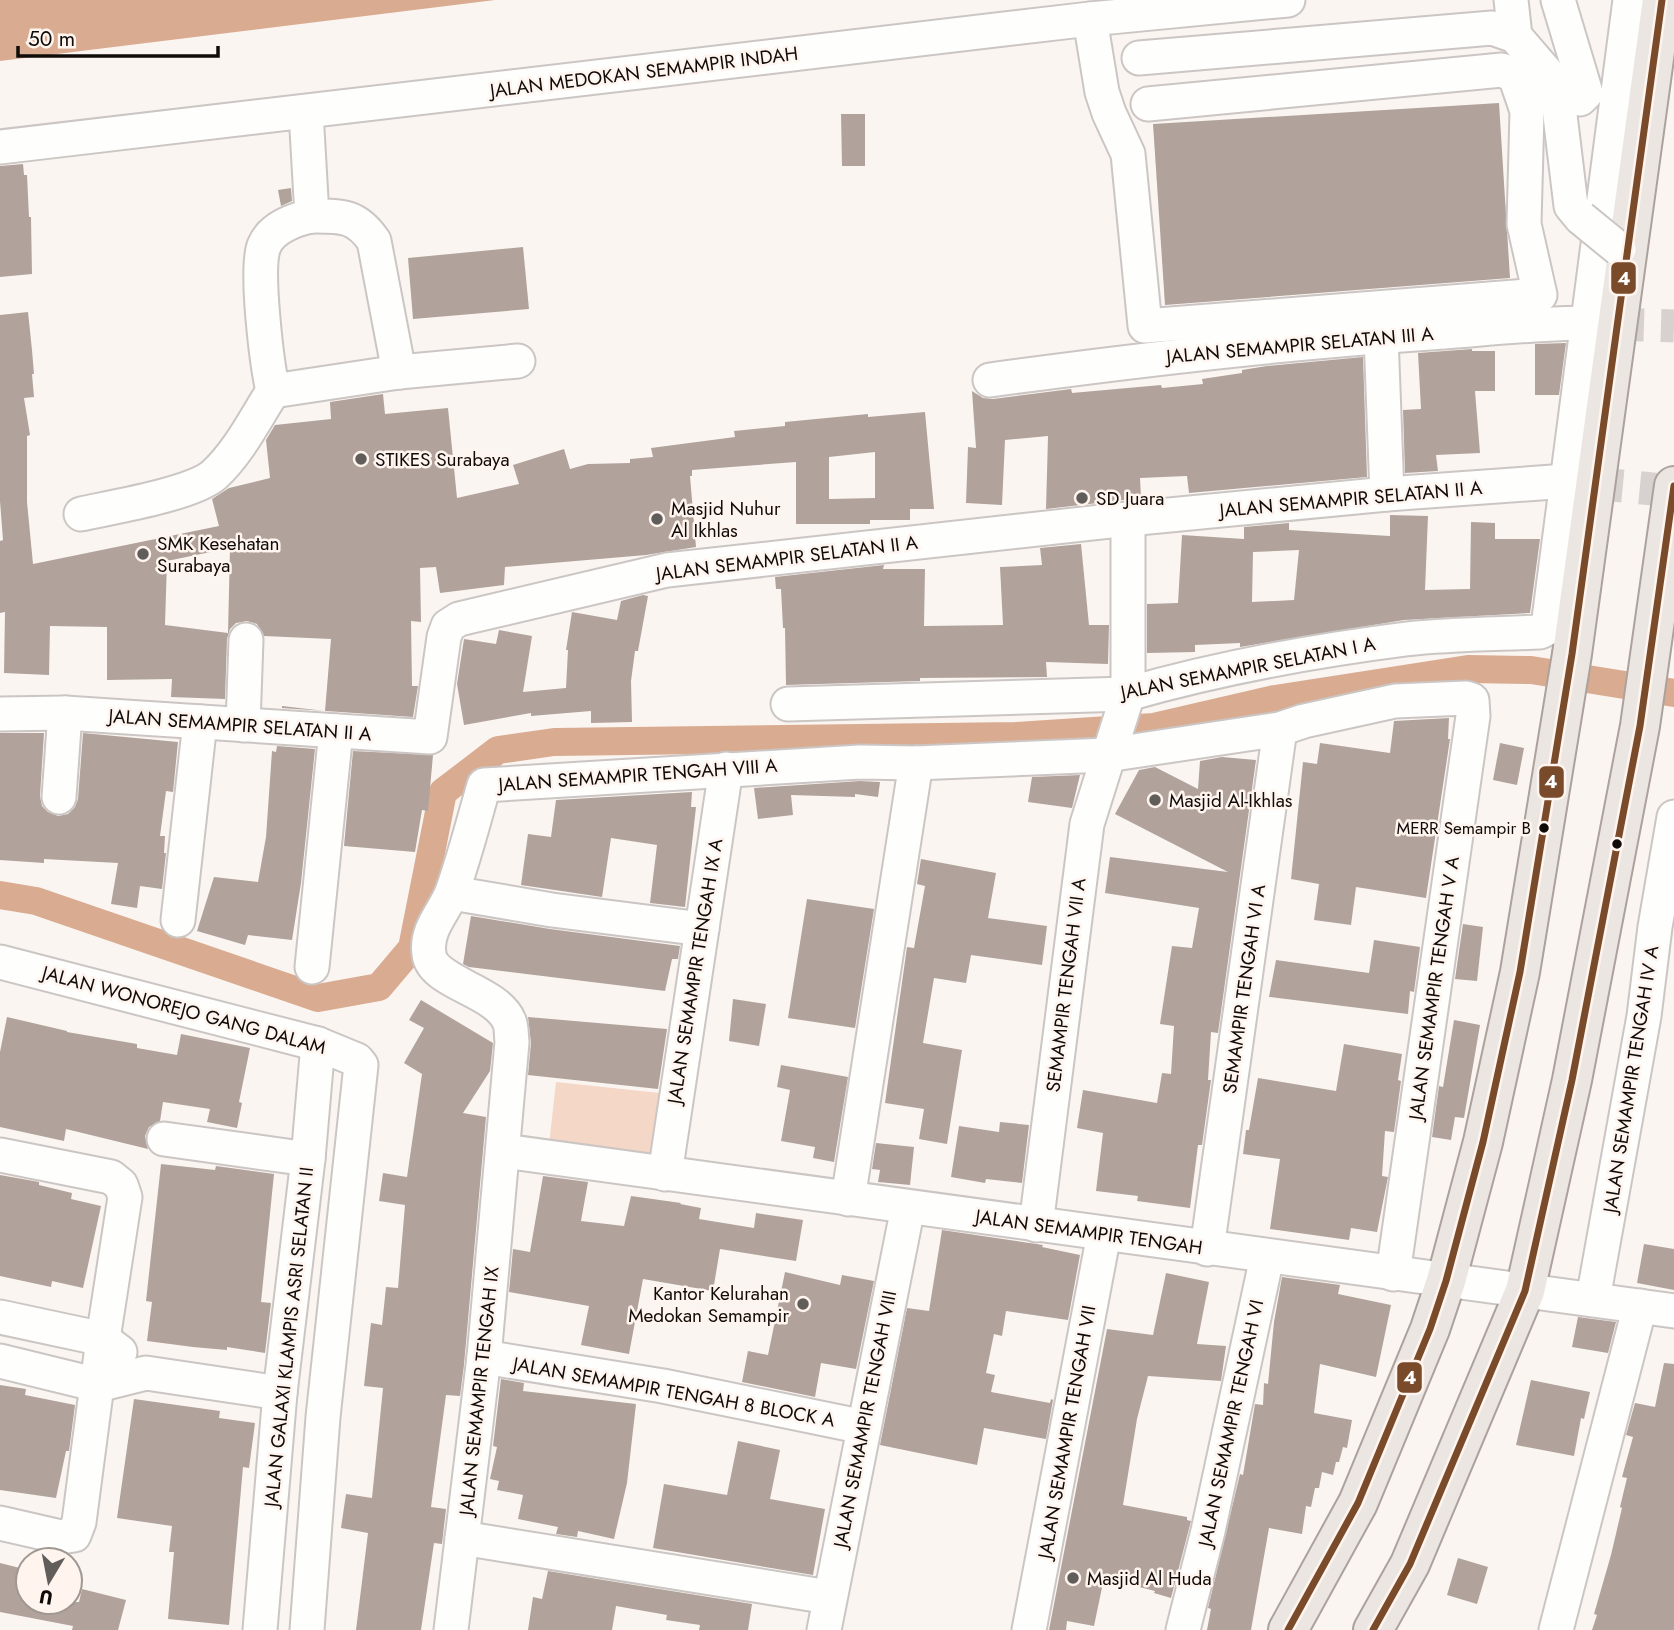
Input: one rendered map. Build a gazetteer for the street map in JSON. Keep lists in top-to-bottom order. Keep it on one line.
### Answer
{"streets":{"street":["JALAN MEDOKAN SEMAMPIR INDAH","JALAN SEMAMPIR SELATAN III A","JALAN SEMAMPIR SELATAN II A","JALAN SEMAMPIR SELATAN I A","JALAN SEMAMPIR TENGAH VIII A","JALAN SEMAMPIR TENGAH IX A","SEMAMPIR TENGAH VII A","JALAN SEMAMPIR TENGAH V A","SEMAMPIR TENGAH VI A","JALAN WONOREJO GANG DALAM","JALAN SEMAMPIR TENGAH IV A","JALAN SEMAMPIR TENGAH","JALAN GALAXI KLAMPIS ASRI SELATAN II","JALAN SEMAMPIR TENGAH IX","JALAN SEMAMPIR TENGAH 8 BLOCK A","JALAN SEMAMPIR TENGAH VIII","JALAN SEMAMPIR TENGAH VI","JALAN SEMAMPIR TENGAH VII"]},"crossings":[["JALAN SEMAMPIR SELATAN II A","JALAN SEMAMPIR SELATAN I A"],["JALAN SEMAMPIR SELATAN II A","SEMAMPIR TENGAH VII A"],["JALAN SEMAMPIR SELATAN I A","SEMAMPIR TENGAH VII A"],["JALAN SEMAMPIR TENGAH VIII A","JALAN SEMAMPIR TENGAH IX A"],["JALAN SEMAMPIR TENGAH VIII A","SEMAMPIR TENGAH VII A"],["JALAN SEMAMPIR TENGAH VIII A","JALAN SEMAMPIR TENGAH V A"],["JALAN SEMAMPIR TENGAH VIII A","SEMAMPIR TENGAH VI A"],["JALAN SEMAMPIR TENGAH VIII A","JALAN SEMAMPIR TENGAH"],["JALAN SEMAMPIR TENGAH VIII A","JALAN SEMAMPIR TENGAH IX"],["JALAN SEMAMPIR TENGAH IX A","JALAN SEMAMPIR TENGAH"],["SEMAMPIR TENGAH VII A","JALAN SEMAMPIR TENGAH"],["JALAN SEMAMPIR TENGAH V A","JALAN SEMAMPIR TENGAH"],["SEMAMPIR TENGAH VI A","JALAN SEMAMPIR TENGAH"],["JALAN WONOREJO GANG DALAM","JALAN GALAXI KLAMPIS ASRI SELATAN II"],["JALAN SEMAMPIR TENGAH IV A","JALAN SEMAMPIR TENGAH"],["JALAN SEMAMPIR TENGAH","JALAN SEMAMPIR TENGAH IX"],["JALAN SEMAMPIR TENGAH","JALAN SEMAMPIR TENGAH VIII"],["JALAN SEMAMPIR TENGAH","JALAN SEMAMPIR TENGAH VI"],["JALAN SEMAMPIR TENGAH","JALAN SEMAMPIR TENGAH VII"],["JALAN SEMAMPIR TENGAH IX","JALAN SEMAMPIR TENGAH 8 BLOCK A"],["JALAN SEMAMPIR TENGAH 8 BLOCK A","JALAN SEMAMPIR TENGAH VIII"]],"places":["STIKES Surabaya","SD Juara","Masjid Nuhur Al Ikhlas","SMK Kesehatan Surabaya","Masjid Al-Ikhlas","MERR Semampir B","Kantor Kelurahan Medokan Semampir","Masjid Al Huda"],"lines":["transit line 4"],"scale_bar":"50 m","north":"bottom"}
